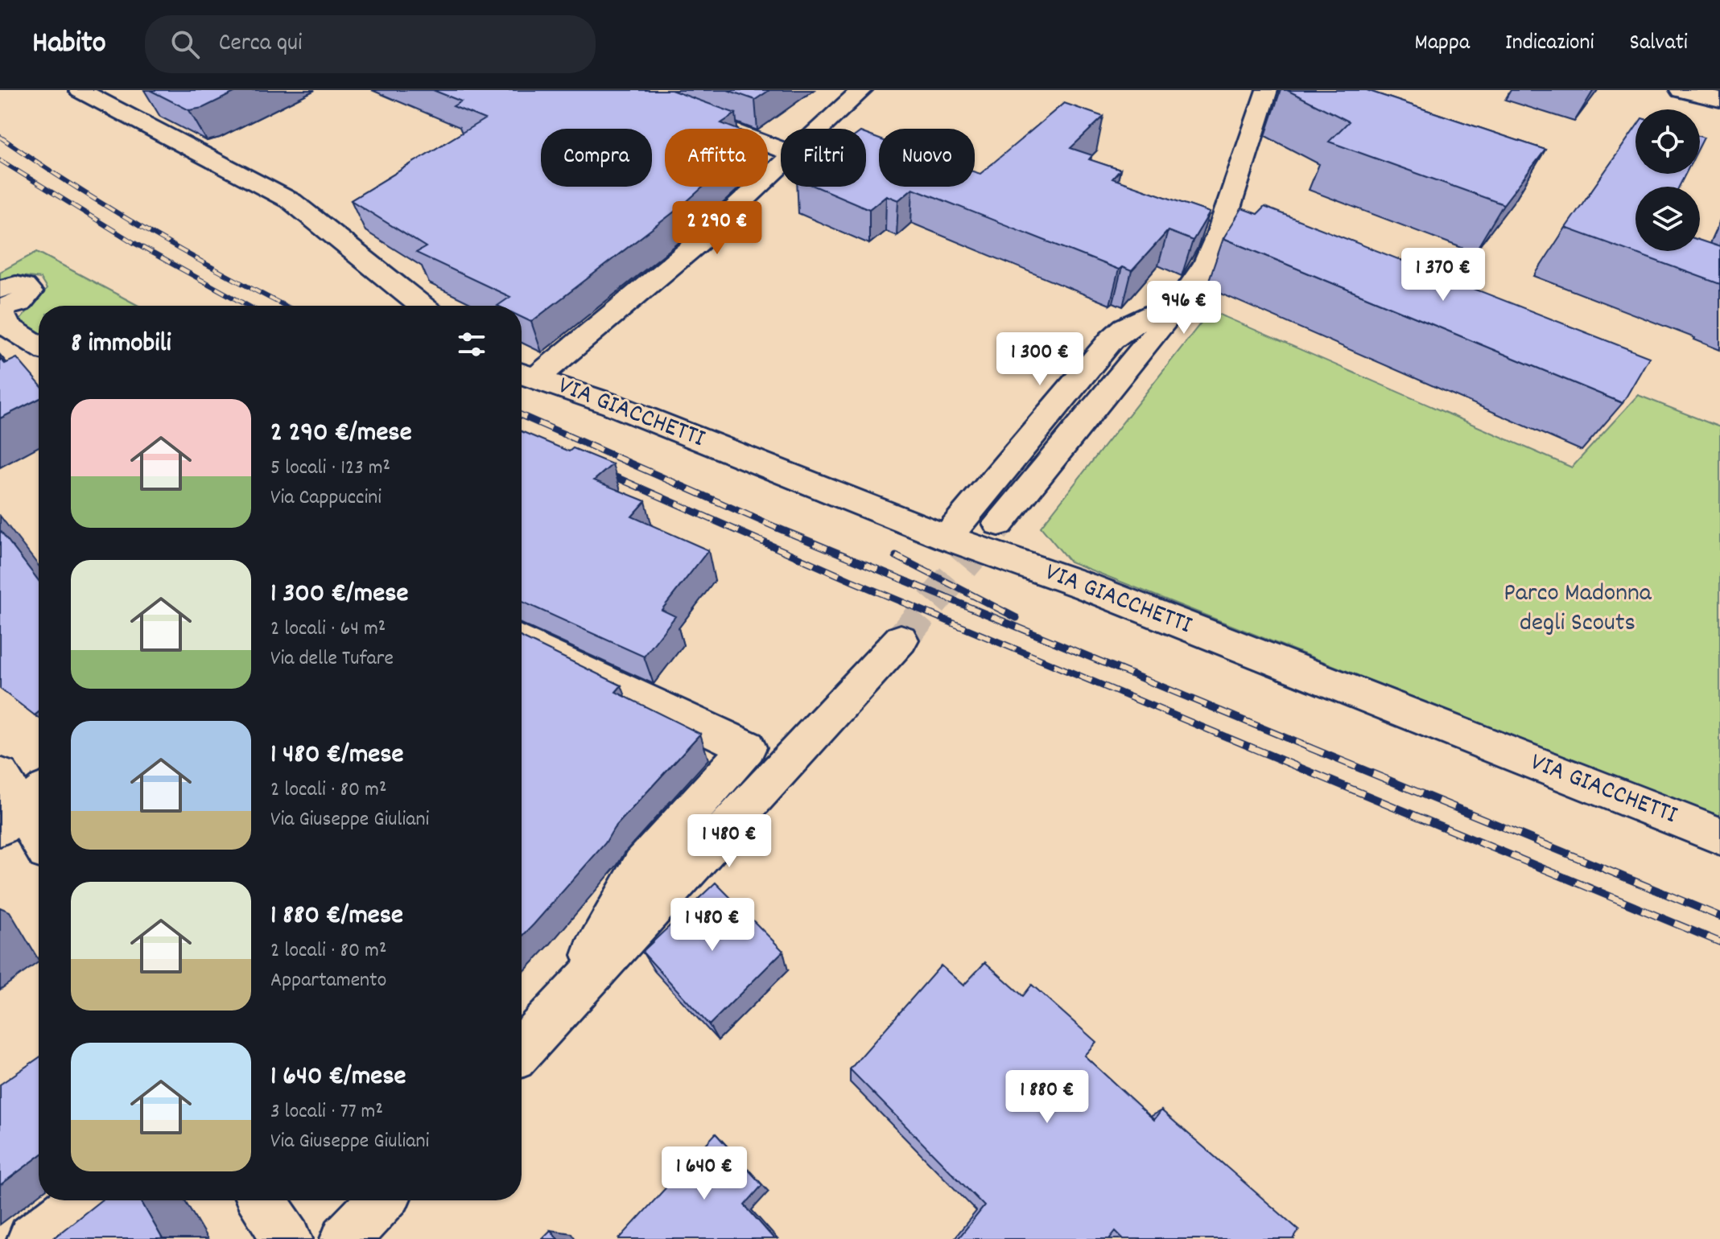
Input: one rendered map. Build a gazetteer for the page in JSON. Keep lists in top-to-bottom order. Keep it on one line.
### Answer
{"streets":{"street":["VIA GIACCHETTI"]},"parks":["Parco Madonna degli Scouts"],"page":{"header":"Habito","search":"Cerca qui","nav":["Mappa","Indicazioni","Salvati"],"chip":["Compra","Affitta","Filtri","Nuovo"],"price":["2 290 €","1 370 €","946 €","1 300 €","1 480 €","1 480 €","1 880 €","1 640 €"],"heading":"8 immobili","list":[{"name":"2 290 €/mese","note":"5 locali · 123 m² · Via Cappuccini"},{"name":"1 300 €/mese","note":"2 locali · 64 m² · Via delle Tufare"},{"name":"1 480 €/mese","note":"2 locali · 80 m² · Via Giuseppe Giuliani"},{"name":"1 880 €/mese","note":"2 locali · 80 m² · Appartamento"},{"name":"1 640 €/mese","note":"3 locali · 77 m² · Via Giuseppe Giuliani"}]}}
